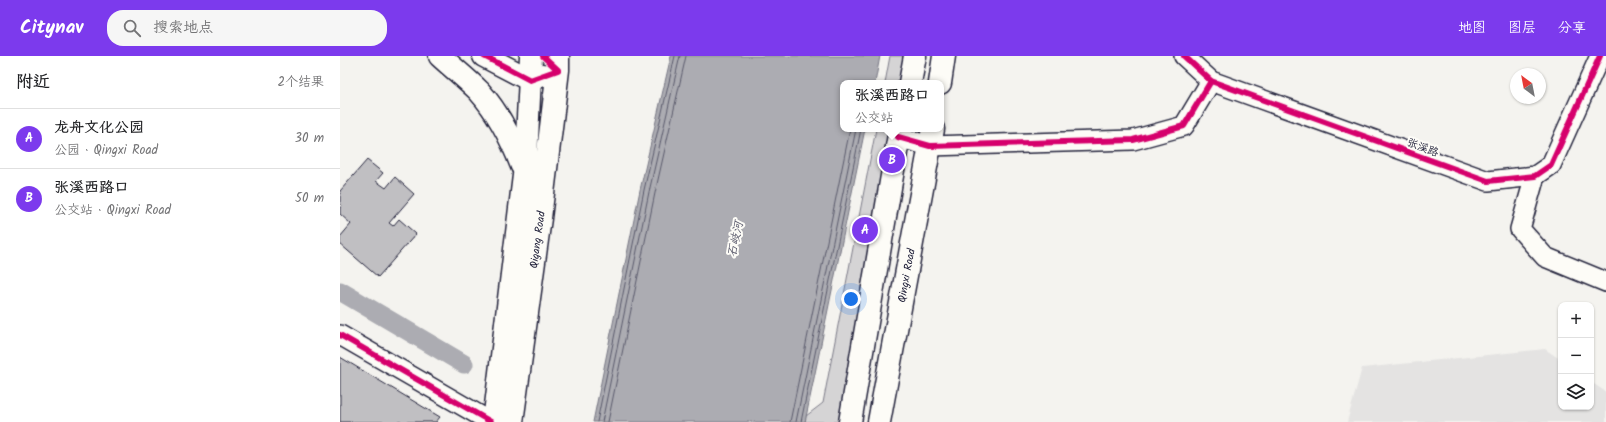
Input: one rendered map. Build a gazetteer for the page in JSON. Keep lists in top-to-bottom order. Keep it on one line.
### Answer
{"streets":{"main road":["Qigang Road","Qingxi Road"],"street":["张溪路"]},"water":["石岐河"],"north":"top left","page":{"header":"Citynav","search":"搜索地点","nav":["地图","图层","分享"],"heading":["附近","2个结果"],"popup":["张溪西路口","公交站"],"list":[{"mark":"A","name":"龙舟文化公园","note":"公园 · Qingxi Road","value":"30 m"},{"mark":"B","name":"张溪西路口","note":"公交站 · Qingxi Road","value":"50 m"}],"pins":["B","A"],"map_buttons":["+","−"]}}
